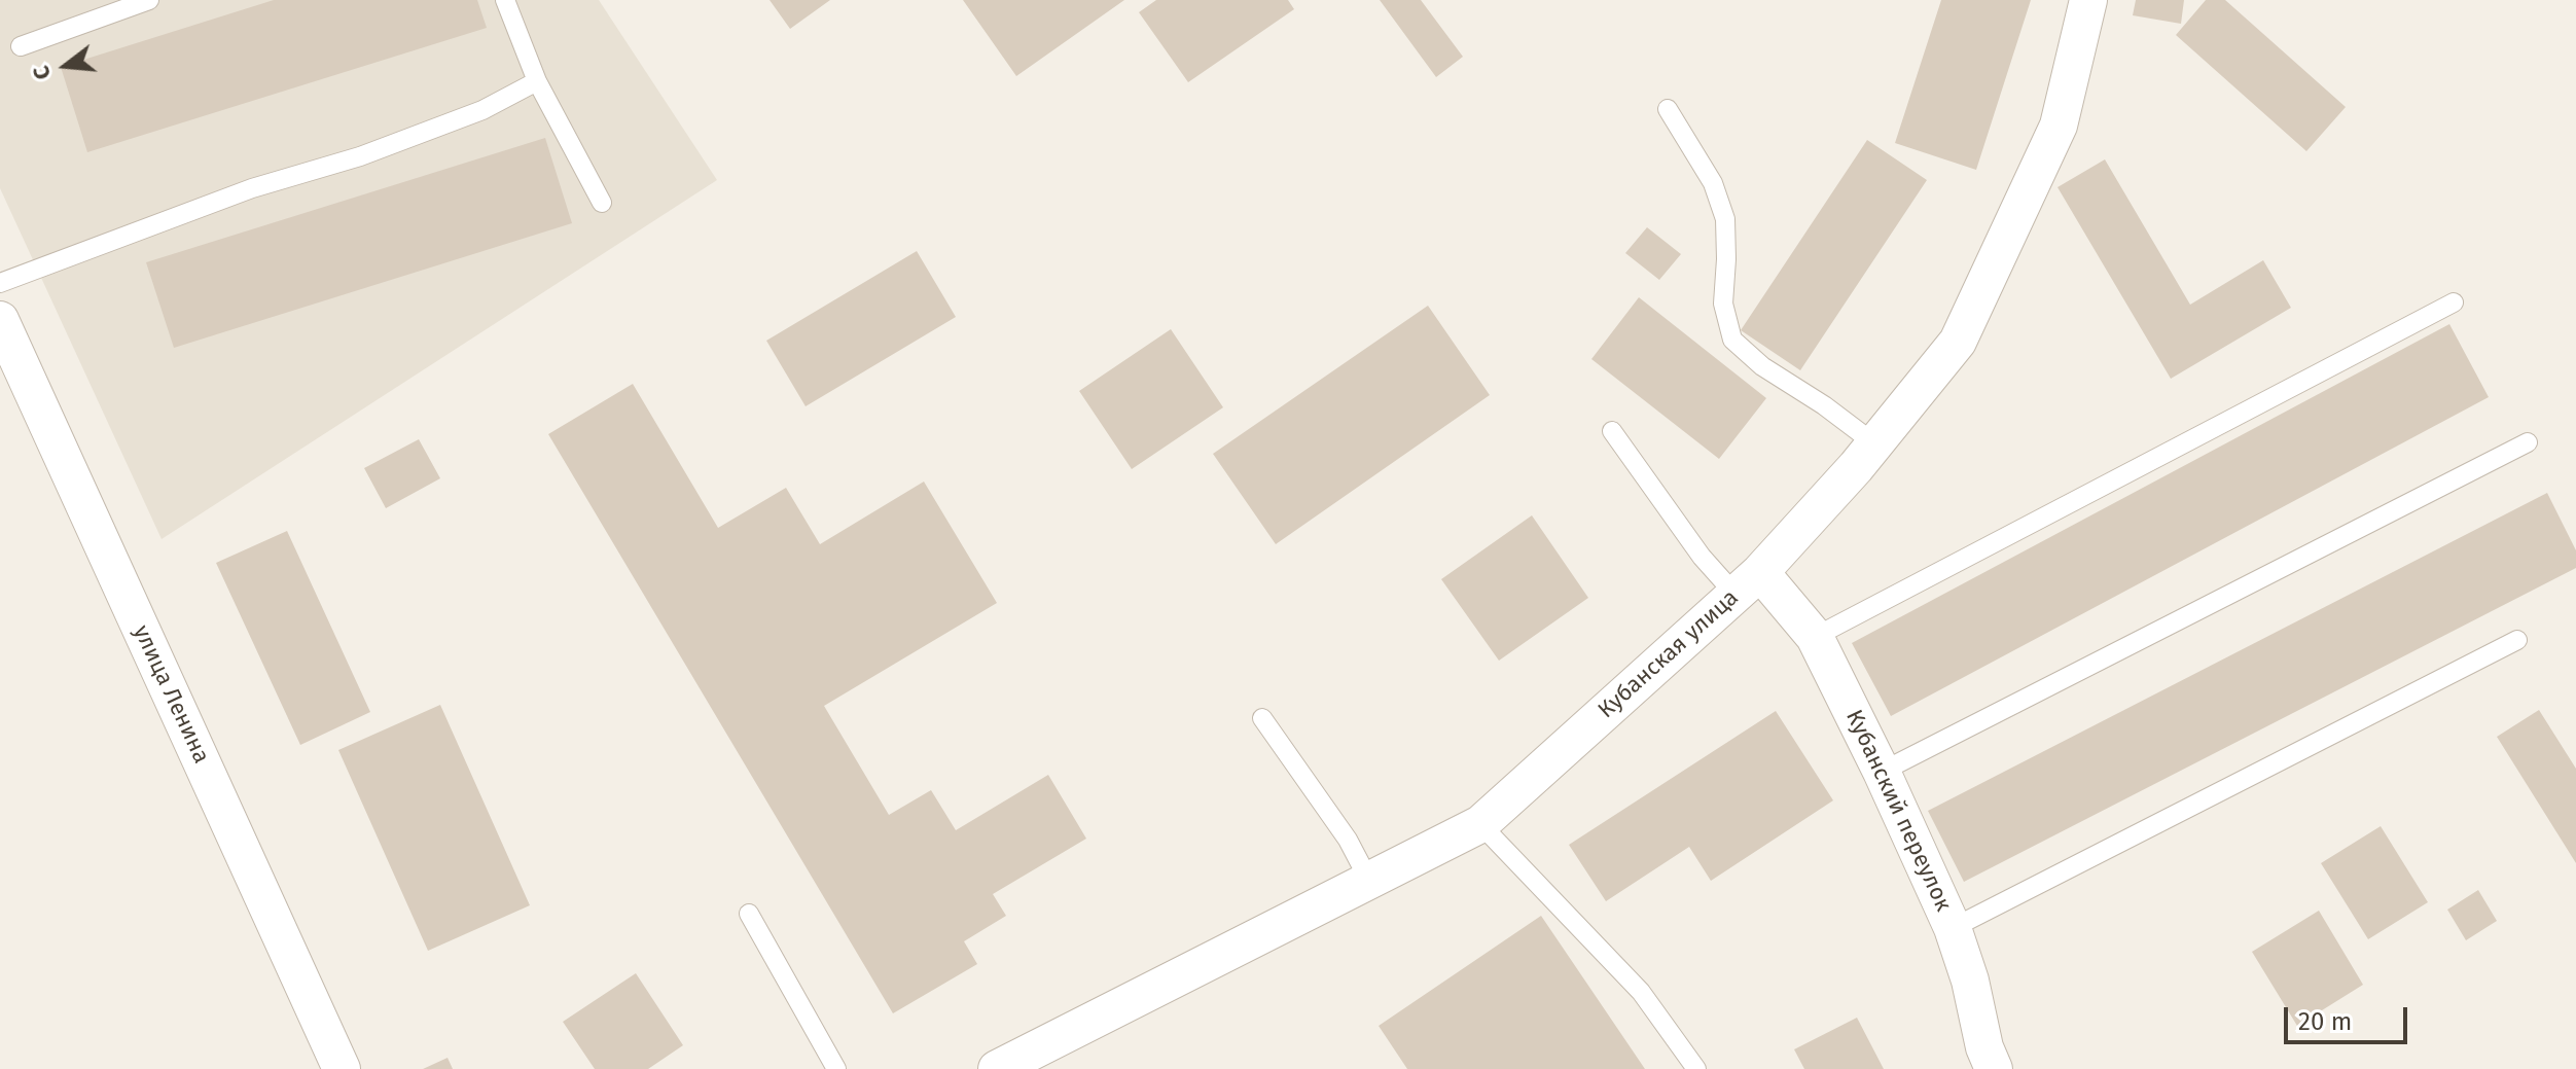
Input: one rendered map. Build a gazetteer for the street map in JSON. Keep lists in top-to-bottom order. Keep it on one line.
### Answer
{"streets":{"street":["Кубанская улица","улица Ленина","Кубанский переулок"]},"crossings":[["Кубанская улица","Кубанский переулок"]],"scale_bar":"20 m","north":"left"}
